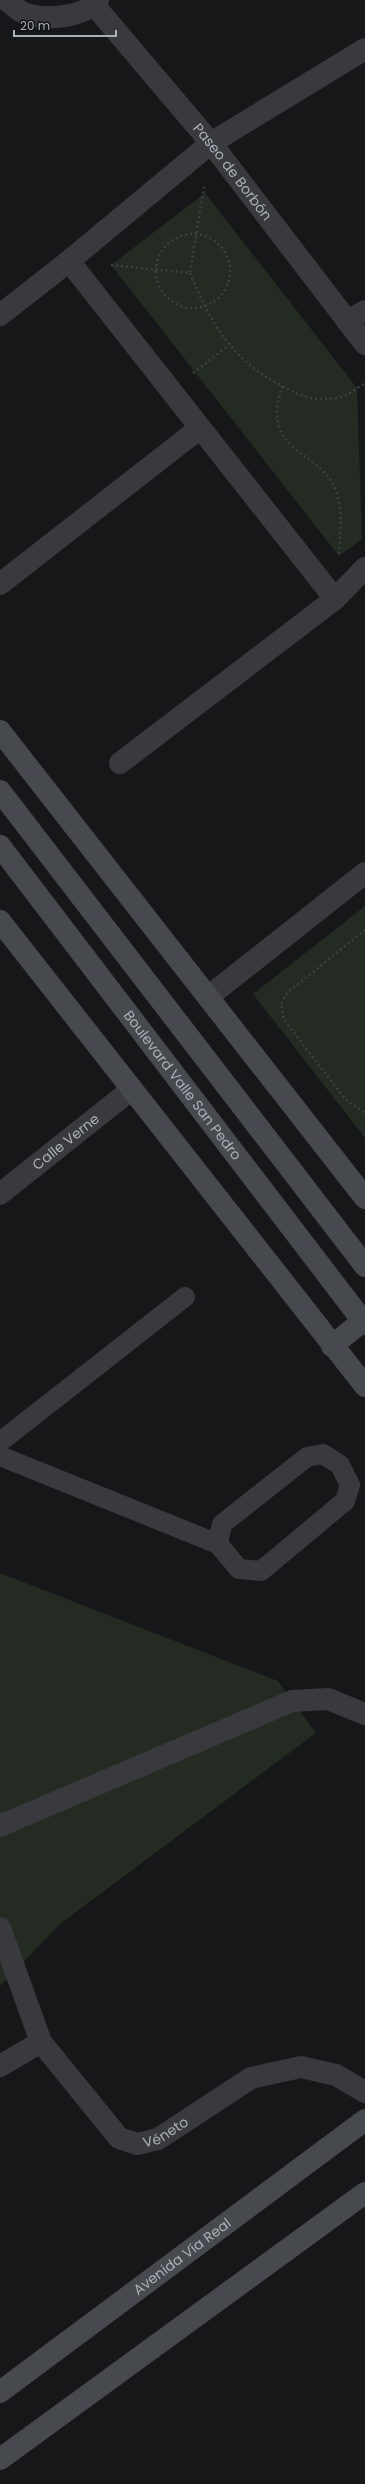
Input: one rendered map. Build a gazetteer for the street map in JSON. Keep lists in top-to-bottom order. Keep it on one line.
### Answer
{"streets":{"main road":["Boulevard Valle San Pedro","Avenida Vía Real"],"street":["Paseo de Borbón","Calle Verne","Véneto"]},"scale_bar":"20 m"}
